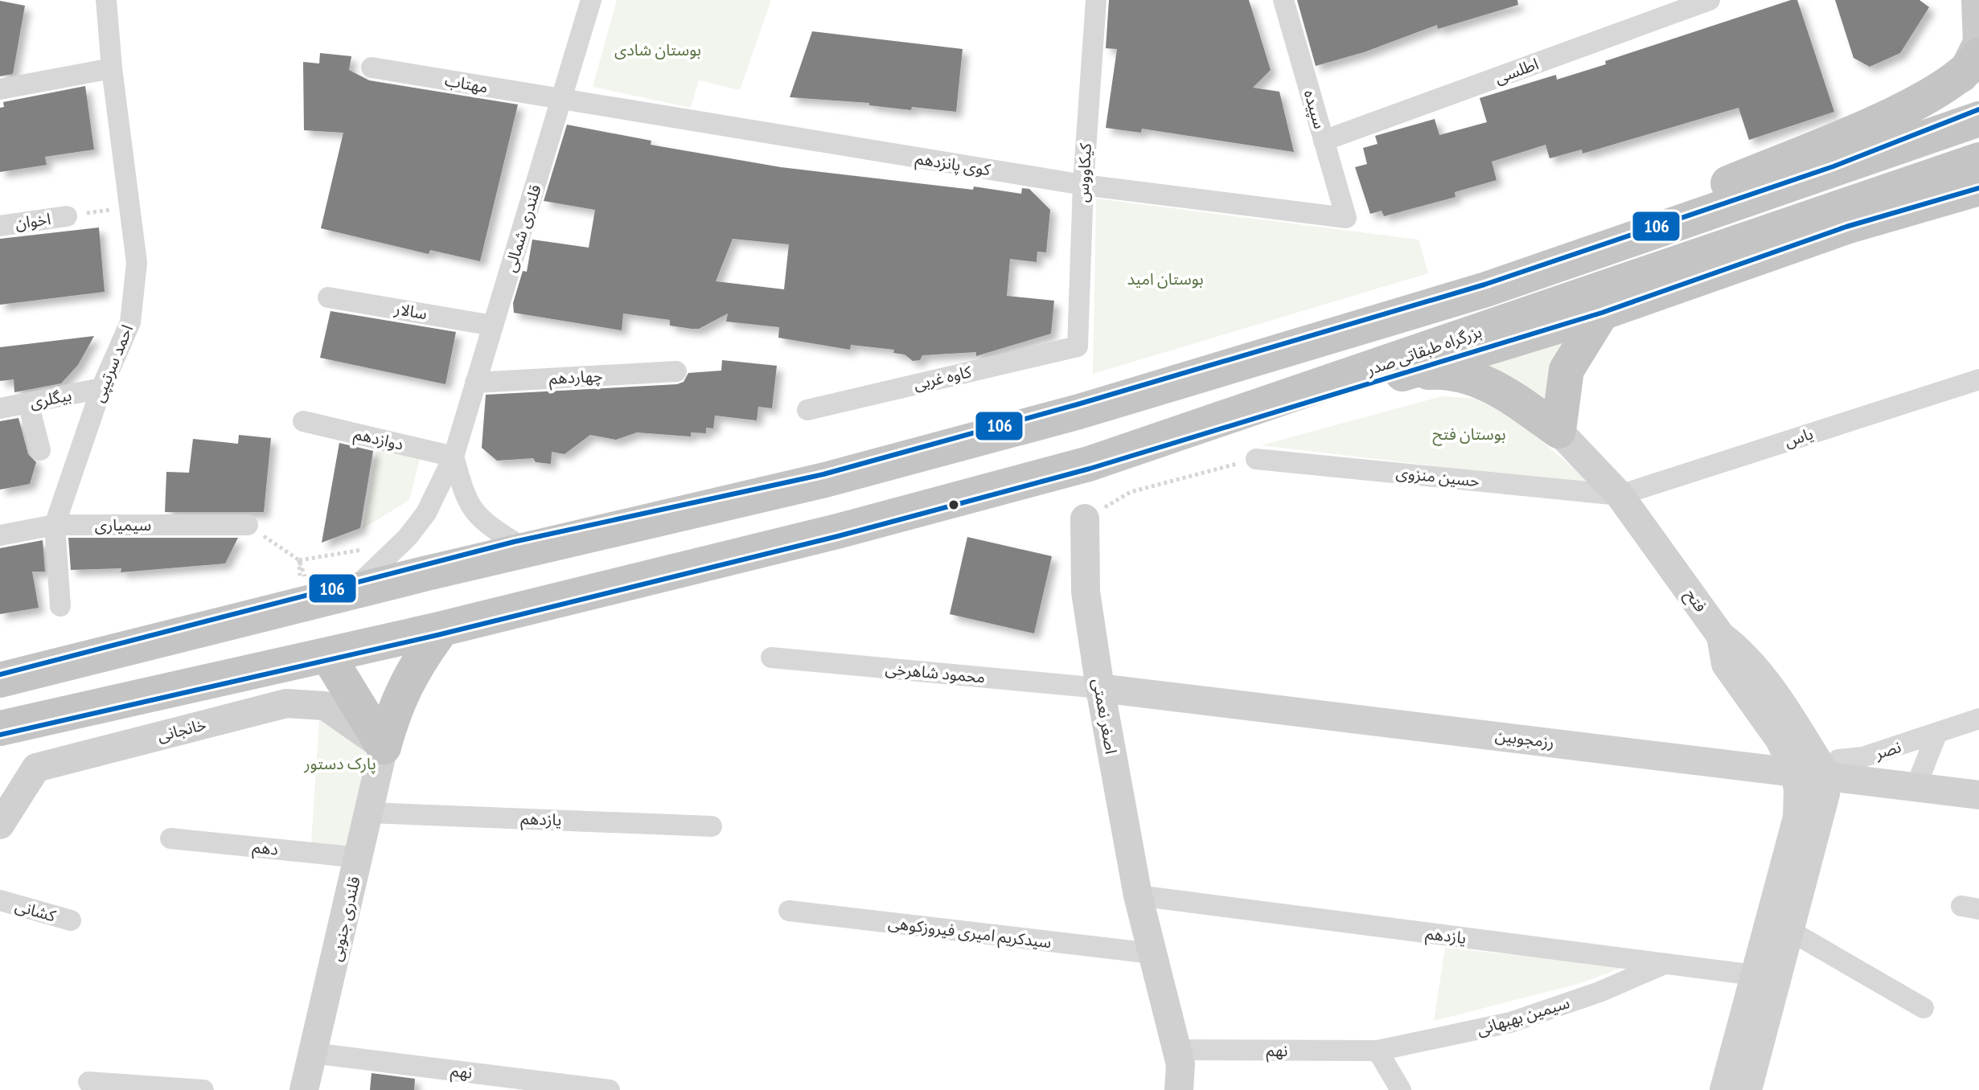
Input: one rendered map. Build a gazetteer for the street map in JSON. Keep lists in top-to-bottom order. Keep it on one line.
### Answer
{"streets":{"highway":["بزرگراه طبقاتی صدر"],"street":["اطلسی","مهتاب","سپیده","کوی پانزدهم","کیکاووس","اخوان","قلندری شمالی","سالار","احمد سرتیپی","چهاردهم","کاوه غربی","بیگلری","یاس","دوازدهم","حسین منزوی","سیمیاری","فتح","محمود شاهرخی","اصغر نعمتی","خانجانی","رزمجوبین","نصر","یازدهم","دهم","کشانی","قلندری جنوبی","سیدکریم امیری فیروزکوهی","سیمین بهبهانی","نهم"]},"crossings":[["اطلسی","سپیده"],["مهتاب","کوی پانزدهم"],["مهتاب","قلندری شمالی"],["سپیده","کوی پانزدهم"],["کوی پانزدهم","کیکاووس"],["کوی پانزدهم","قلندری شمالی"],["کیکاووس","کاوه غربی"],["قلندری شمالی","سالار"],["قلندری شمالی","چهاردهم"],["قلندری شمالی","دوازدهم"],["احمد سرتیپی","بیگلری"],["احمد سرتیپی","سیمیاری"],["یاس","حسین منزوی"],["یاس","فتح"],["حسین منزوی","فتح"],["فتح","رزمجوبین"],["فتح","نصر"],["محمود شاهرخی","اصغر نعمتی"],["محمود شاهرخی","رزمجوبین"],["اصغر نعمتی","رزمجوبین"],["اصغر نعمتی","یازدهم"],["اصغر نعمتی","سیدکریم امیری فیروزکوهی"],["اصغر نعمتی","نهم"],["خانجانی","قلندری جنوبی"],["رزمجوبین","نصر"],["یازدهم","قلندری جنوبی"],["یازدهم","سیمین بهبهانی"],["دهم","قلندری جنوبی"],["قلندری جنوبی","نهم"],["سیمین بهبهانی","نهم"]],"parks":["بوستان شادی","بوستان امید","بوستان فتح","پارک دستور"],"lines":["transit line 106"]}
